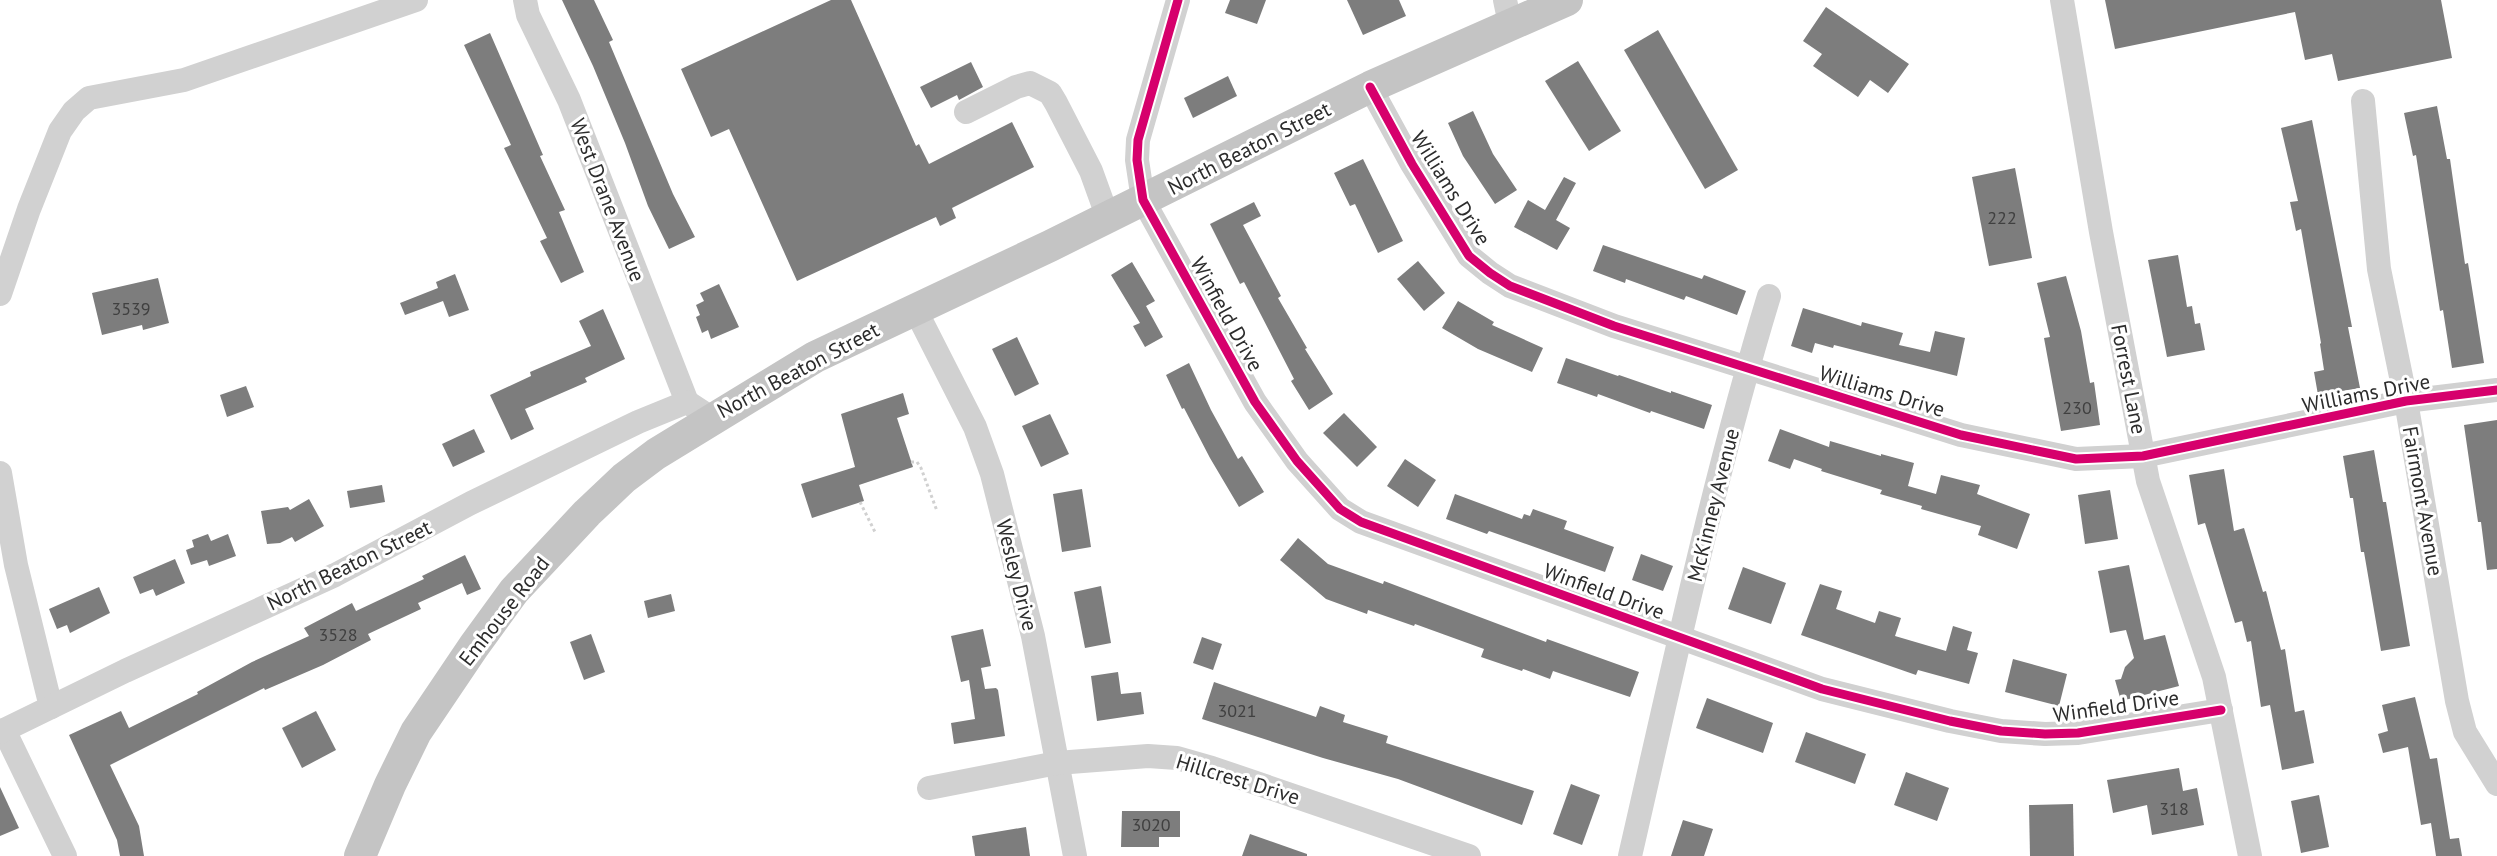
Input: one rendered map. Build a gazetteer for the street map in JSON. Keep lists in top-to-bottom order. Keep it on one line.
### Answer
{"streets":{"main road":["North Beaton Street","Emhouse Road"],"street":["Williams Drive","West Drane Avenue","Winfield Drive","Forrest Lane","Fairmont Avenue","McKinney Avenue","Wesley Drive","Hillcrest Drive"]},"crossings":[["North Beaton Street","Williams Drive"],["North Beaton Street","West Drane Avenue"],["North Beaton Street","Winfield Drive"],["North Beaton Street","Wesley Drive"],["North Beaton Street","Emhouse Road"],["Williams Drive","Forrest Lane"],["Williams Drive","Fairmont Avenue"],["Williams Drive","McKinney Avenue"],["Winfield Drive","Forrest Lane"],["Winfield Drive","McKinney Avenue"],["Wesley Drive","Hillcrest Drive"]],"house_numbers":["222","3539","230","3528","3021","318","3020"]}
